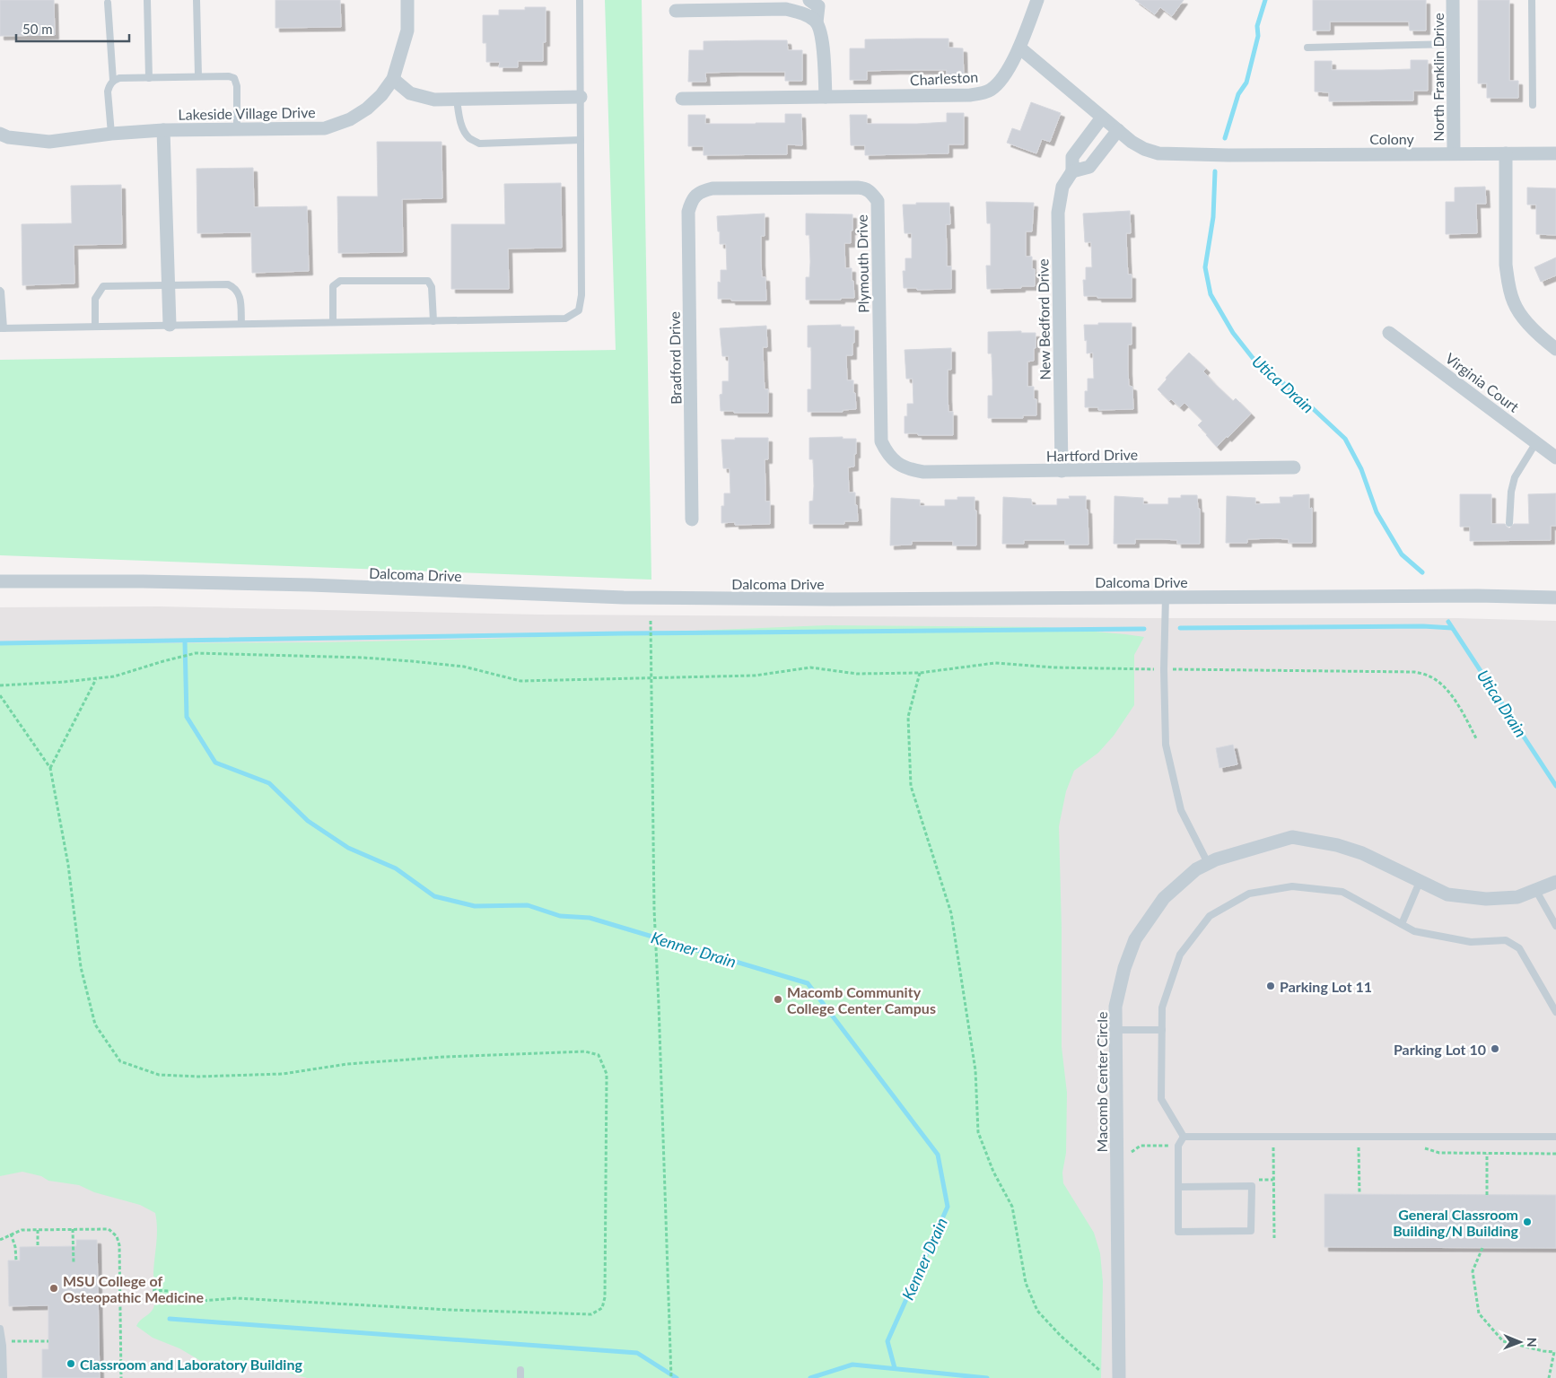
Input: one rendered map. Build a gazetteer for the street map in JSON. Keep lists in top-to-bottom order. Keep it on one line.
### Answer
{"streets":{"street":["North Franklin Drive","Charleston","Lakeside Village Drive","Colony","Plymouth Drive","New Bedford Drive","Bradford Drive","Virginia Court","Hartford Drive","Dalcoma Drive","Macomb Center Circle"]},"crossings":[["North Franklin Drive","Colony"],["Plymouth Drive","Bradford Drive"],["Plymouth Drive","Hartford Drive"],["New Bedford Drive","Hartford Drive"]],"water":["Utica Drain","Kenner Drain"],"places":["Parking Lot 11","Macomb Community College Center Campus","Parking Lot 10","General Classroom Building/N Building","MSU College of Osteopathic Medicine","Classroom and Laboratory Building"],"scale_bar":"50 m","north":"right"}
